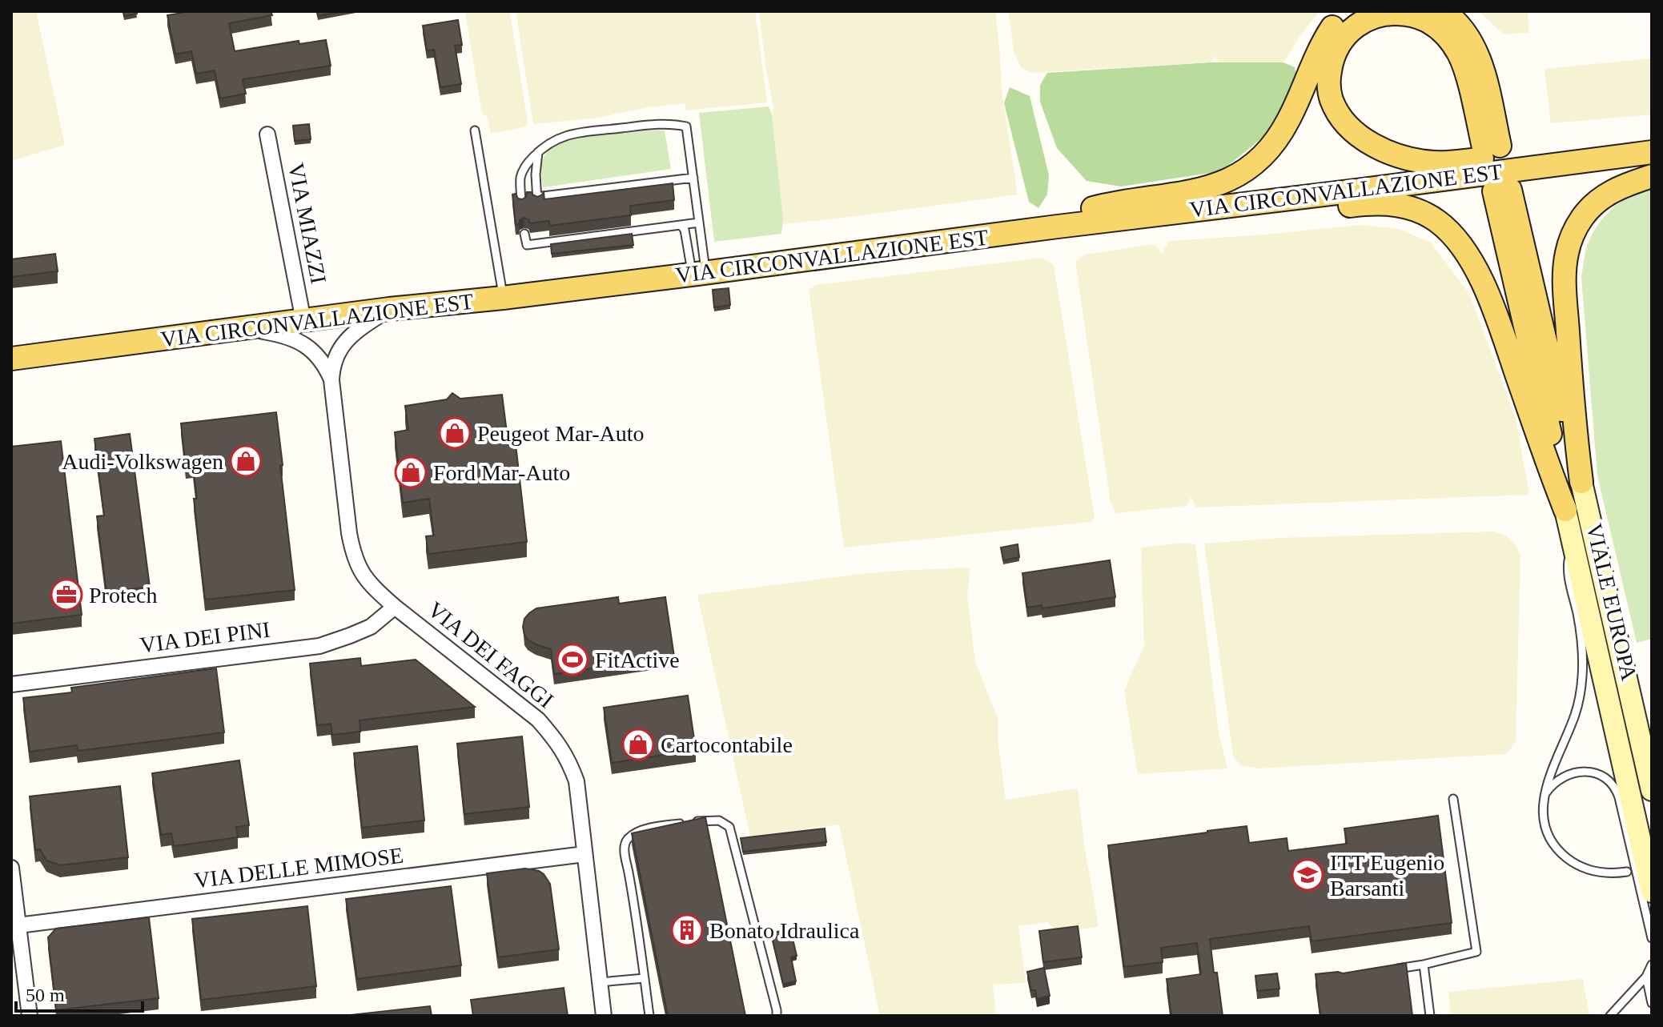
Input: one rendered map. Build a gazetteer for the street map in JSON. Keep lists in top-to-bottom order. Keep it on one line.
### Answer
{"streets":{"main road":["VIA CIRCONVALLAZIONE EST"],"street":["VIA MIAZZI","VIALE EUROPA","VIA DEI PINI","VIA DEI FAGGI","VIA DELLE MIMOSE"]},"crossings":[["VIA CIRCONVALLAZIONE EST","VIA MIAZZI"],["VIA CIRCONVALLAZIONE EST","VIA DEI FAGGI"],["VIA DEI PINI","VIA DEI FAGGI"],["VIA DEI FAGGI","VIA DELLE MIMOSE"]],"places":{"shop":["Peugeot Mar-Auto","Audi-Volkswagen","Ford Mar-Auto","Cartocontabile"],"office":["Protech"],"sports":["FitActive"],"school or university":["ITT Eugenio Barsanti"],"building":["Bonato Idraulica"]},"scale_bar":"50 m"}
